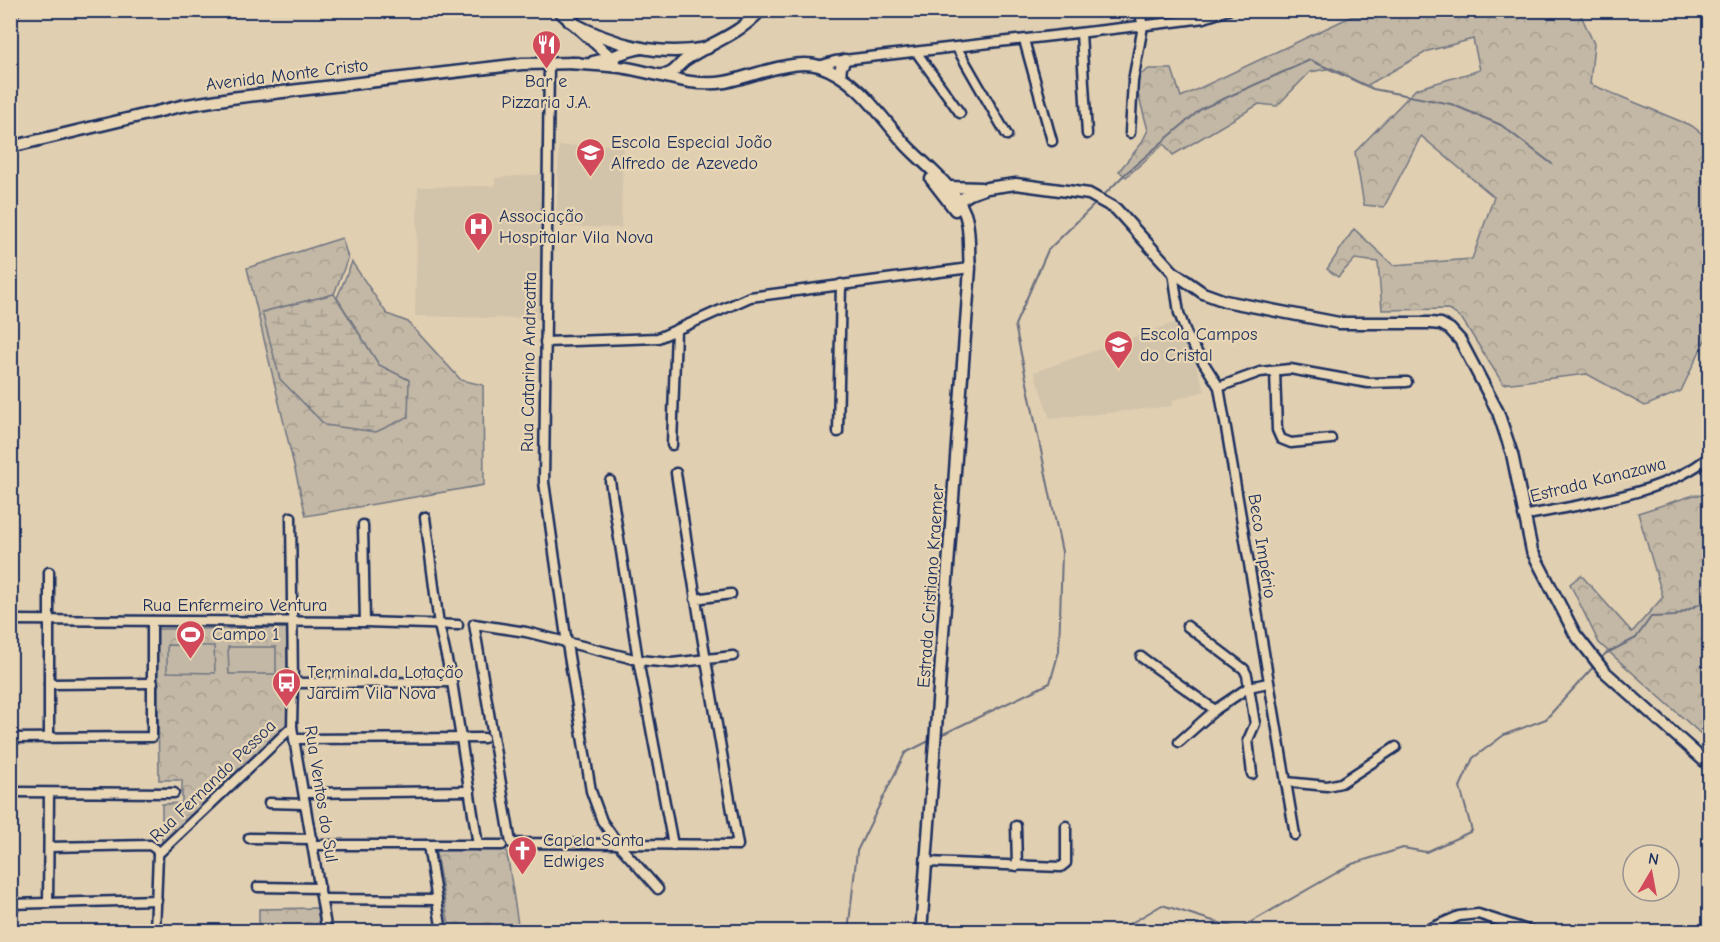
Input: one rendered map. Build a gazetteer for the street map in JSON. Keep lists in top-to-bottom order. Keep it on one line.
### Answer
{"streets":{"main road":["Avenida Monte Cristo","Estrada Cristiano Kraemer"],"street":["Rua Catarino Andreatta","Estrada Kanazawa","Beco Império","Rua Enfermeiro Ventura","Rua Fernando Pessoa","Rua Ventos do Sul"]},"crossings":[["Avenida Monte Cristo","Rua Catarino Andreatta"],["Avenida Monte Cristo","Estrada Cristiano Kraemer"],["Rua Enfermeiro Ventura","Rua Ventos do Sul"],["Rua Fernando Pessoa","Rua Ventos do Sul"]],"places":{"restaurant":["Bar e Pizzaria J.A."],"school or university":["Escola Especial João Alfredo de Azevedo","Escola Campos do Cristal"],"hospital":["Associação Hospitalar Vila Nova"],"sports":["Campo 1"],"bus stop":["Terminal da Lotação Jardim Vila Nova"],"church":["Capela Santa Edwiges"]},"north":"top"}
